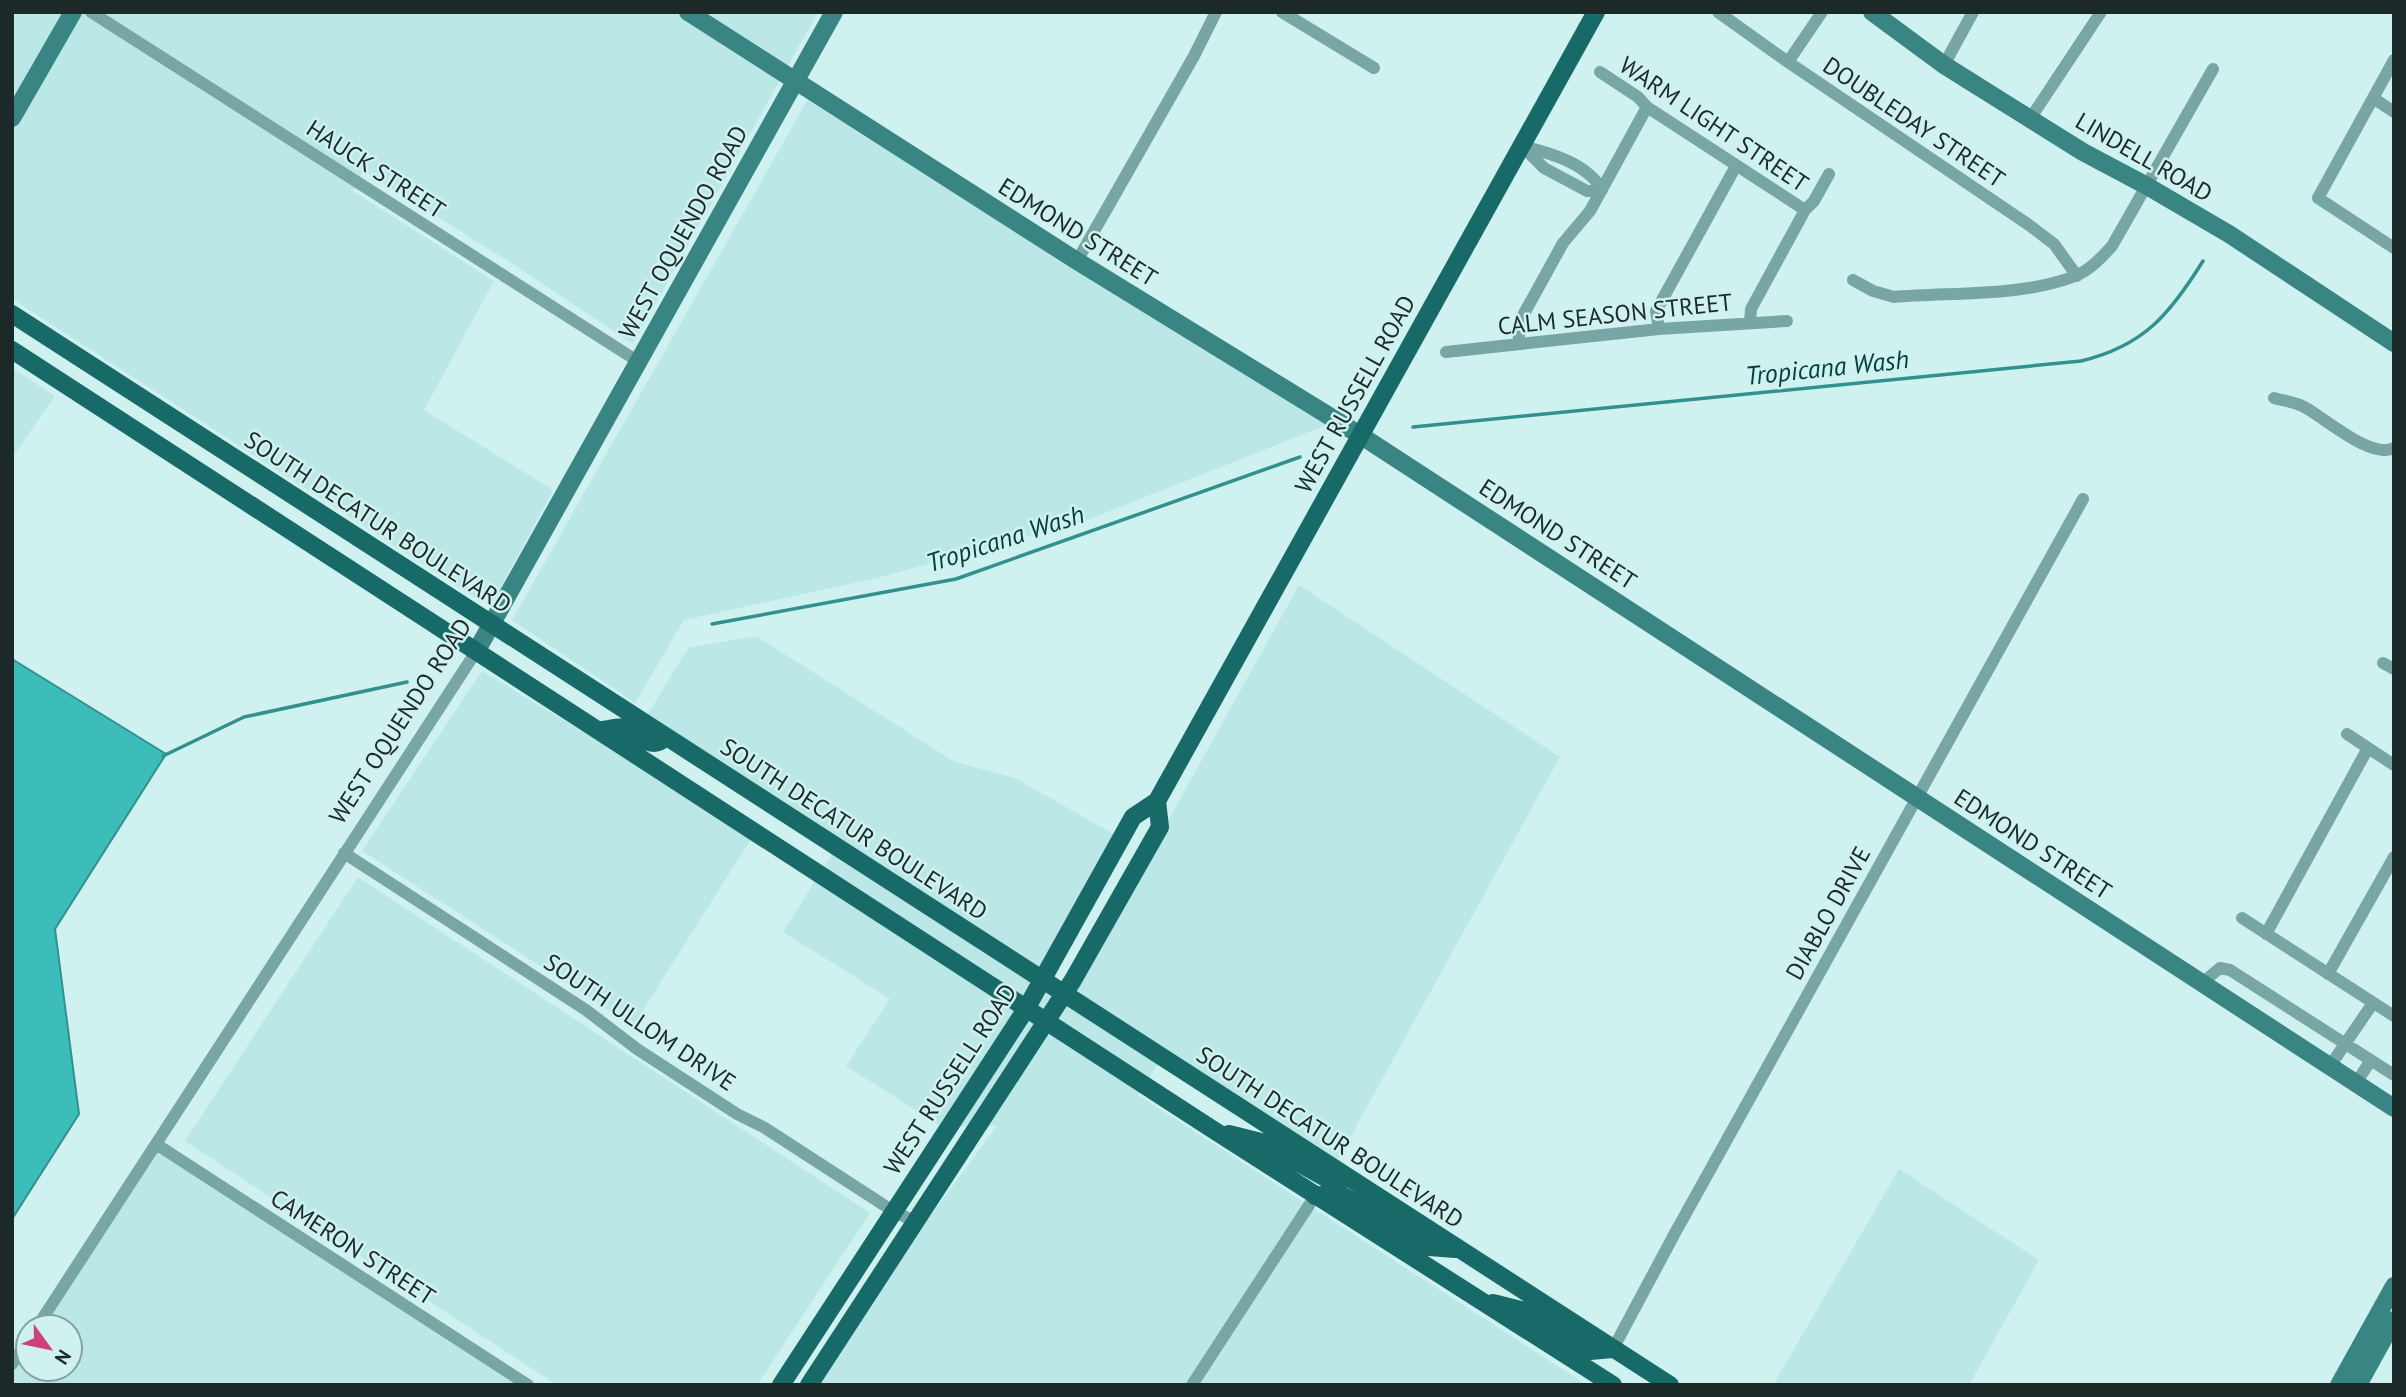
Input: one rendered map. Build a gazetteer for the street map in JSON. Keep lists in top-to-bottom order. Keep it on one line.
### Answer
{"streets":{"main road":["WEST RUSSELL ROAD","SOUTH DECATUR BOULEVARD"],"street":["DOUBLEDAY STREET","WARM LIGHT STREET","LINDELL ROAD","HAUCK STREET","WEST OQUENDO ROAD","EDMOND STREET","CALM SEASON STREET","DIABLO DRIVE","SOUTH ULLOM DRIVE","CAMERON STREET"]},"crossings":[["HAUCK STREET","WEST OQUENDO ROAD"],["WEST OQUENDO ROAD","EDMOND STREET"],["WEST OQUENDO ROAD","SOUTH DECATUR BOULEVARD"],["WEST OQUENDO ROAD","SOUTH ULLOM DRIVE"],["WEST OQUENDO ROAD","CAMERON STREET"],["EDMOND STREET","WEST RUSSELL ROAD"],["EDMOND STREET","DIABLO DRIVE"],["WEST RUSSELL ROAD","SOUTH DECATUR BOULEVARD"],["WEST RUSSELL ROAD","SOUTH ULLOM DRIVE"],["SOUTH DECATUR BOULEVARD","DIABLO DRIVE"]],"water":["Tropicana Wash"],"north":"bottom right"}
